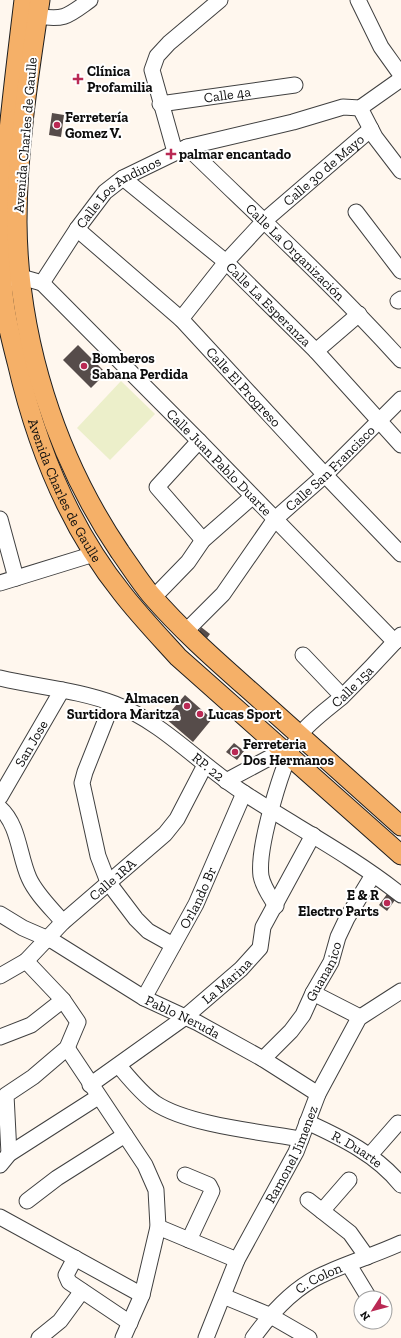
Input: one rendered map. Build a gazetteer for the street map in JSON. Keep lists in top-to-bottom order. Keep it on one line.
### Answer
{"streets":{"main road":["Avenida Charles de Gaulle"],"street":["Calle 4a","Calle 30 de Mayo","Calle Los Andinos","Calle La Organización","Calle La Esperanza","Calle El Progreso","Calle Juan Pablo Duarte","Calle San Francisco","Calle 15a","San Jose","RP. 22","Calle 1RA","Orlando Br","Guananico","La Marina","Pablo Neruda","R. Duarte","Ramonel Jimenez","C. Colon"]},"crossings":[["Avenida Charles de Gaulle","Calle San Francisco"],["Avenida Charles de Gaulle","Calle 15a"],["Calle 30 de Mayo","Calle La Organización"],["Calle 30 de Mayo","Calle La Esperanza"],["Calle 30 de Mayo","Calle El Progreso"],["Calle Los Andinos","Calle La Organización"],["Calle Los Andinos","Calle La Esperanza"],["Calle Los Andinos","Calle El Progreso"],["Calle Los Andinos","Calle Juan Pablo Duarte"],["Calle La Esperanza","Calle San Francisco"],["Calle El Progreso","Calle San Francisco"],["Calle Juan Pablo Duarte","Calle San Francisco"],["Calle Juan Pablo Duarte","Calle 15a"],["San Jose","RP. 22"],["RP. 22","Calle 1RA"],["RP. 22","Orlando Br"],["RP. 22","Guananico"],["RP. 22","La Marina"],["Calle 1RA","Pablo Neruda"],["Orlando Br","Pablo Neruda"],["Guananico","Pablo Neruda"],["La Marina","Pablo Neruda"],["Pablo Neruda","Ramonel Jimenez"],["R. Duarte","Ramonel Jimenez"]],"places":{"health":["Clínica Profamilia","palmar encantado"],"other":["Ferretería Gomez V.","Bomberos Sabana Perdida","Almacen Surtidora Maritza","Lucas Sport","Ferreteria Dos Hermanos","E & R Electro Parts"]},"north":"bottom left"}
